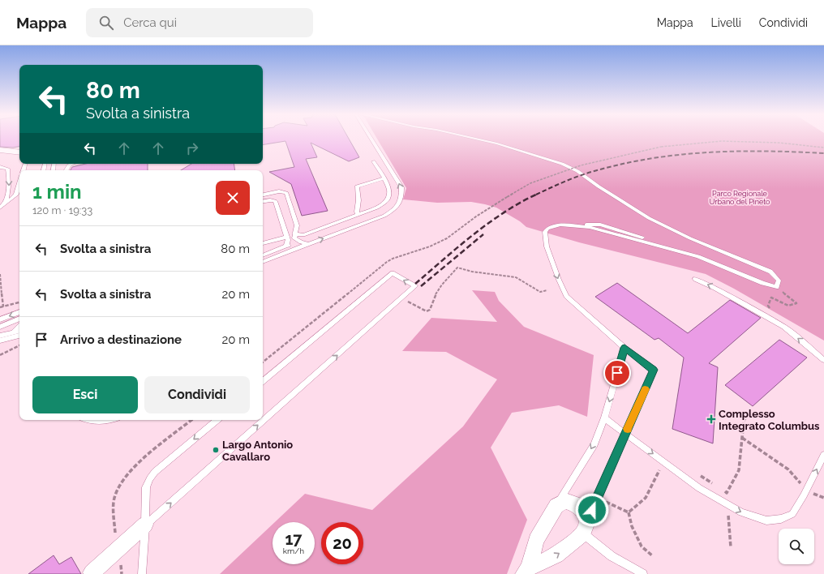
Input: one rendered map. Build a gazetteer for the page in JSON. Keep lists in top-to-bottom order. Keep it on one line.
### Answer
{"parks":["Parco Regionale Urbano del Pineto"],"places":{"health":["Complesso Integrato Columbus"],"other":["Largo Antonio Cavallaro"]},"page":{"header":"Mappa","search":"Cerca qui","nav":["Mappa","Livelli","Condividi"],"turn":["80 m","Svolta a sinistra"],"heading":["1 min","120 m · 19:33"],"list":[{"name":"Svolta a sinistra","value":"80 m"},{"name":"Svolta a sinistra","value":"20 m"},{"name":"Arrivo a destinazione","value":"20 m"}],"buttons":["Esci","Condividi"],"speed":"17 km/h","limit":"20"}}
